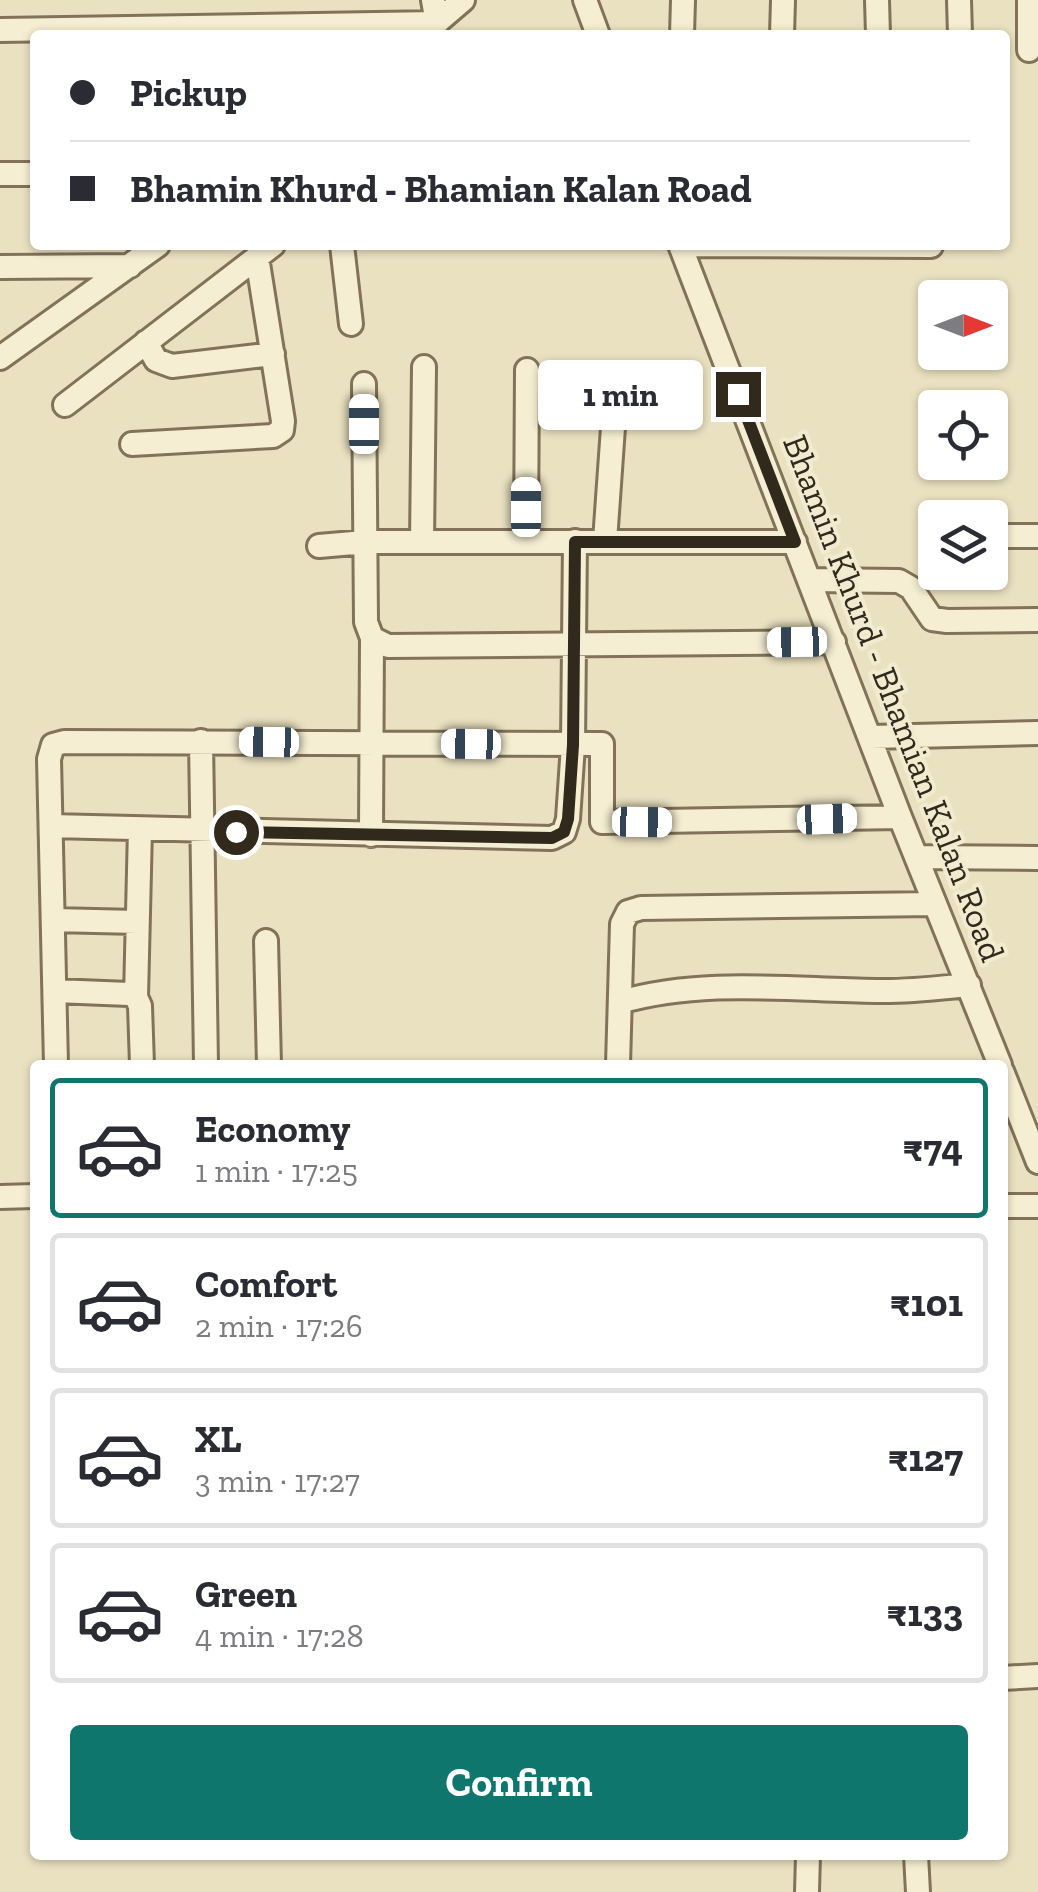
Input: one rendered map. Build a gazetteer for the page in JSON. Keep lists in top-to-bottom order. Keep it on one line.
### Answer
{"streets":{"street":["Bhamin Khurd - Bhamian Kalan Road"]},"north":"right","page":{"banner":["Pickup","Bhamin Khurd - Bhamian Kalan Road"],"bubble":"1 min","list":[{"name":"Economy","note":"1 min · 17:25","value":"₹74"},{"name":"Comfort","note":"2 min · 17:26","value":"₹101"},{"name":"XL","note":"3 min · 17:27","value":"₹127"},{"name":"Green","note":"4 min · 17:28","value":"₹133"}],"buttons":"Confirm"}}
